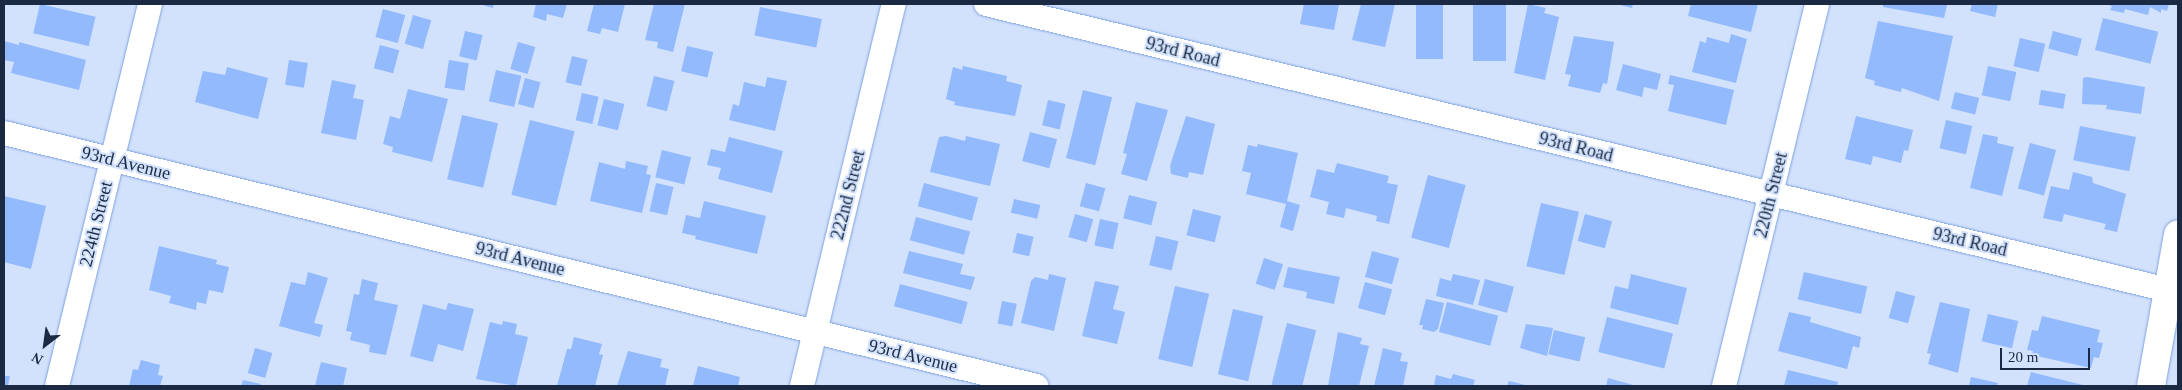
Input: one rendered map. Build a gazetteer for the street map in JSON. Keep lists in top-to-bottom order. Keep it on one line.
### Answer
{"streets":{"street":["93rd Road","93rd Avenue","222nd Street","220th Street","224th Street"]},"crossings":[["93rd Road","220th Street"],["93rd Avenue","222nd Street"],["93rd Avenue","224th Street"]],"scale_bar":"20 m","north":"bottom left"}
